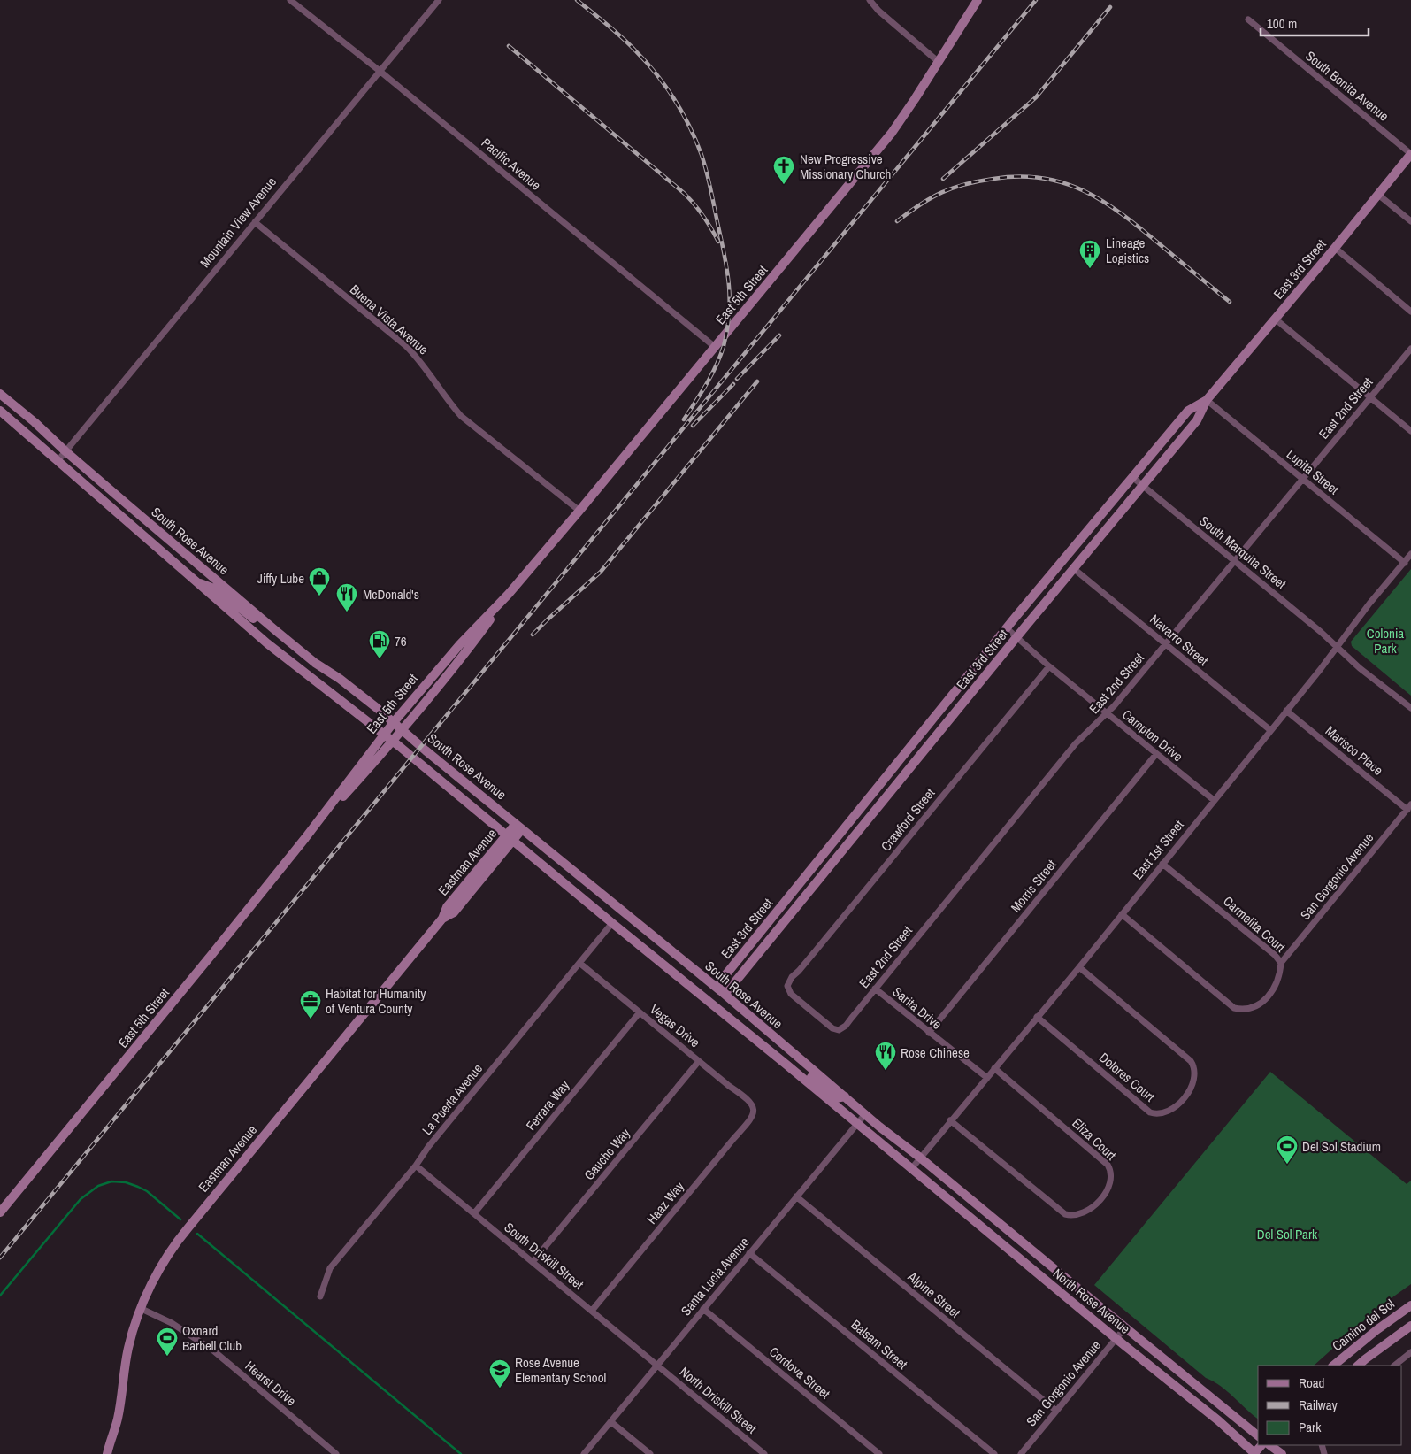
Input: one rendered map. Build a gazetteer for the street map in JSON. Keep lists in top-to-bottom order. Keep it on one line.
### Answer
{"streets":{"main road":["East 3rd Street","East 5th Street","South Rose Avenue","Eastman Avenue","North Rose Avenue","Camino del Sol"],"street":["South Bonita Avenue","Pacific Avenue","Mountain View Avenue","Buena Vista Avenue","East 2nd Street","Lupita Street","South Marquita Street","Navarro Street","Campton Drive","Marisco Place","Crawford Street","East 1st Street","San Gorgonio Avenue","Morris Street","Carmelita Court","Sarita Drive","Vegas Drive","Dolores Court","La Puerta Avenue","Ferrara Way","Eliza Court","Gaucho Way","Haaz Way","South Driskill Street","Santa Lucia Avenue","Alpine Street","Balsam Street","Cordova Street","Hearst Drive","North Driskill Street"]},"crossings":[["South Bonita Avenue","East 3rd Street"],["Pacific Avenue","Mountain View Avenue"],["Pacific Avenue","East 5th Street"],["Mountain View Avenue","Buena Vista Avenue"],["Mountain View Avenue","South Rose Avenue"],["East 3rd Street","Lupita Street"],["East 3rd Street","South Rose Avenue"],["East 3rd Street","South Marquita Street"],["East 3rd Street","Navarro Street"],["East 3rd Street","Campton Drive"],["East 5th Street","Buena Vista Avenue"],["East 5th Street","South Rose Avenue"],["East 2nd Street","Lupita Street"],["East 2nd Street","South Marquita Street"],["East 2nd Street","Navarro Street"],["East 2nd Street","Campton Drive"],["East 2nd Street","Crawford Street"],["East 2nd Street","Sarita Drive"],["Lupita Street","East 1st Street"],["South Rose Avenue","East 1st Street"],["South Rose Avenue","Eastman Avenue"],["South Rose Avenue","La Puerta Avenue"],["South Rose Avenue","Santa Lucia Avenue"],["South Rose Avenue","North Rose Avenue"],["South Marquita Street","East 1st Street"],["Navarro Street","East 1st Street"],["Campton Drive","Crawford Street"],["Campton Drive","East 1st Street"],["Campton Drive","Morris Street"],["Marisco Place","East 1st Street"],["Marisco Place","San Gorgonio Avenue"],["East 1st Street","Carmelita Court"],["East 1st Street","Sarita Drive"],["East 1st Street","Dolores Court"],["East 1st Street","Eliza Court"],["East 1st Street","North Rose Avenue"],["Eastman Avenue","Hearst Drive"],["San Gorgonio Avenue","Carmelita Court"],["San Gorgonio Avenue","Alpine Street"],["San Gorgonio Avenue","North Rose Avenue"],["Morris Street","Sarita Drive"],["Vegas Drive","La Puerta Avenue"],["Vegas Drive","Ferrara Way"],["Vegas Drive","Gaucho Way"],["Vegas Drive","Haaz Way"],["La Puerta Avenue","South Driskill Street"],["Ferrara Way","South Driskill Street"],["Gaucho Way","South Driskill Street"],["Haaz Way","South Driskill Street"],["South Driskill Street","Santa Lucia Avenue"],["South Driskill Street","North Driskill Street"],["Santa Lucia Avenue","Alpine Street"],["Santa Lucia Avenue","Balsam Street"],["Santa Lucia Avenue","Cordova Street"],["Santa Lucia Avenue","North Driskill Street"]],"parks":["Colonia Park","Del Sol Park"],"places":{"church":["New Progressive Missionary Church"],"building":["Lineage Logistics"],"shop":["Jiffy Lube"],"restaurant":["McDonald's","Rose Chinese"],"fuel station":["76"],"office":["Habitat for Humanity of Ventura County"],"sports":["Del Sol Stadium","Oxnard Barbell Club"],"school or university":["Rose Avenue Elementary School"]},"legend":["Road","Railway","Park"],"scale_bar":"100 m"}
